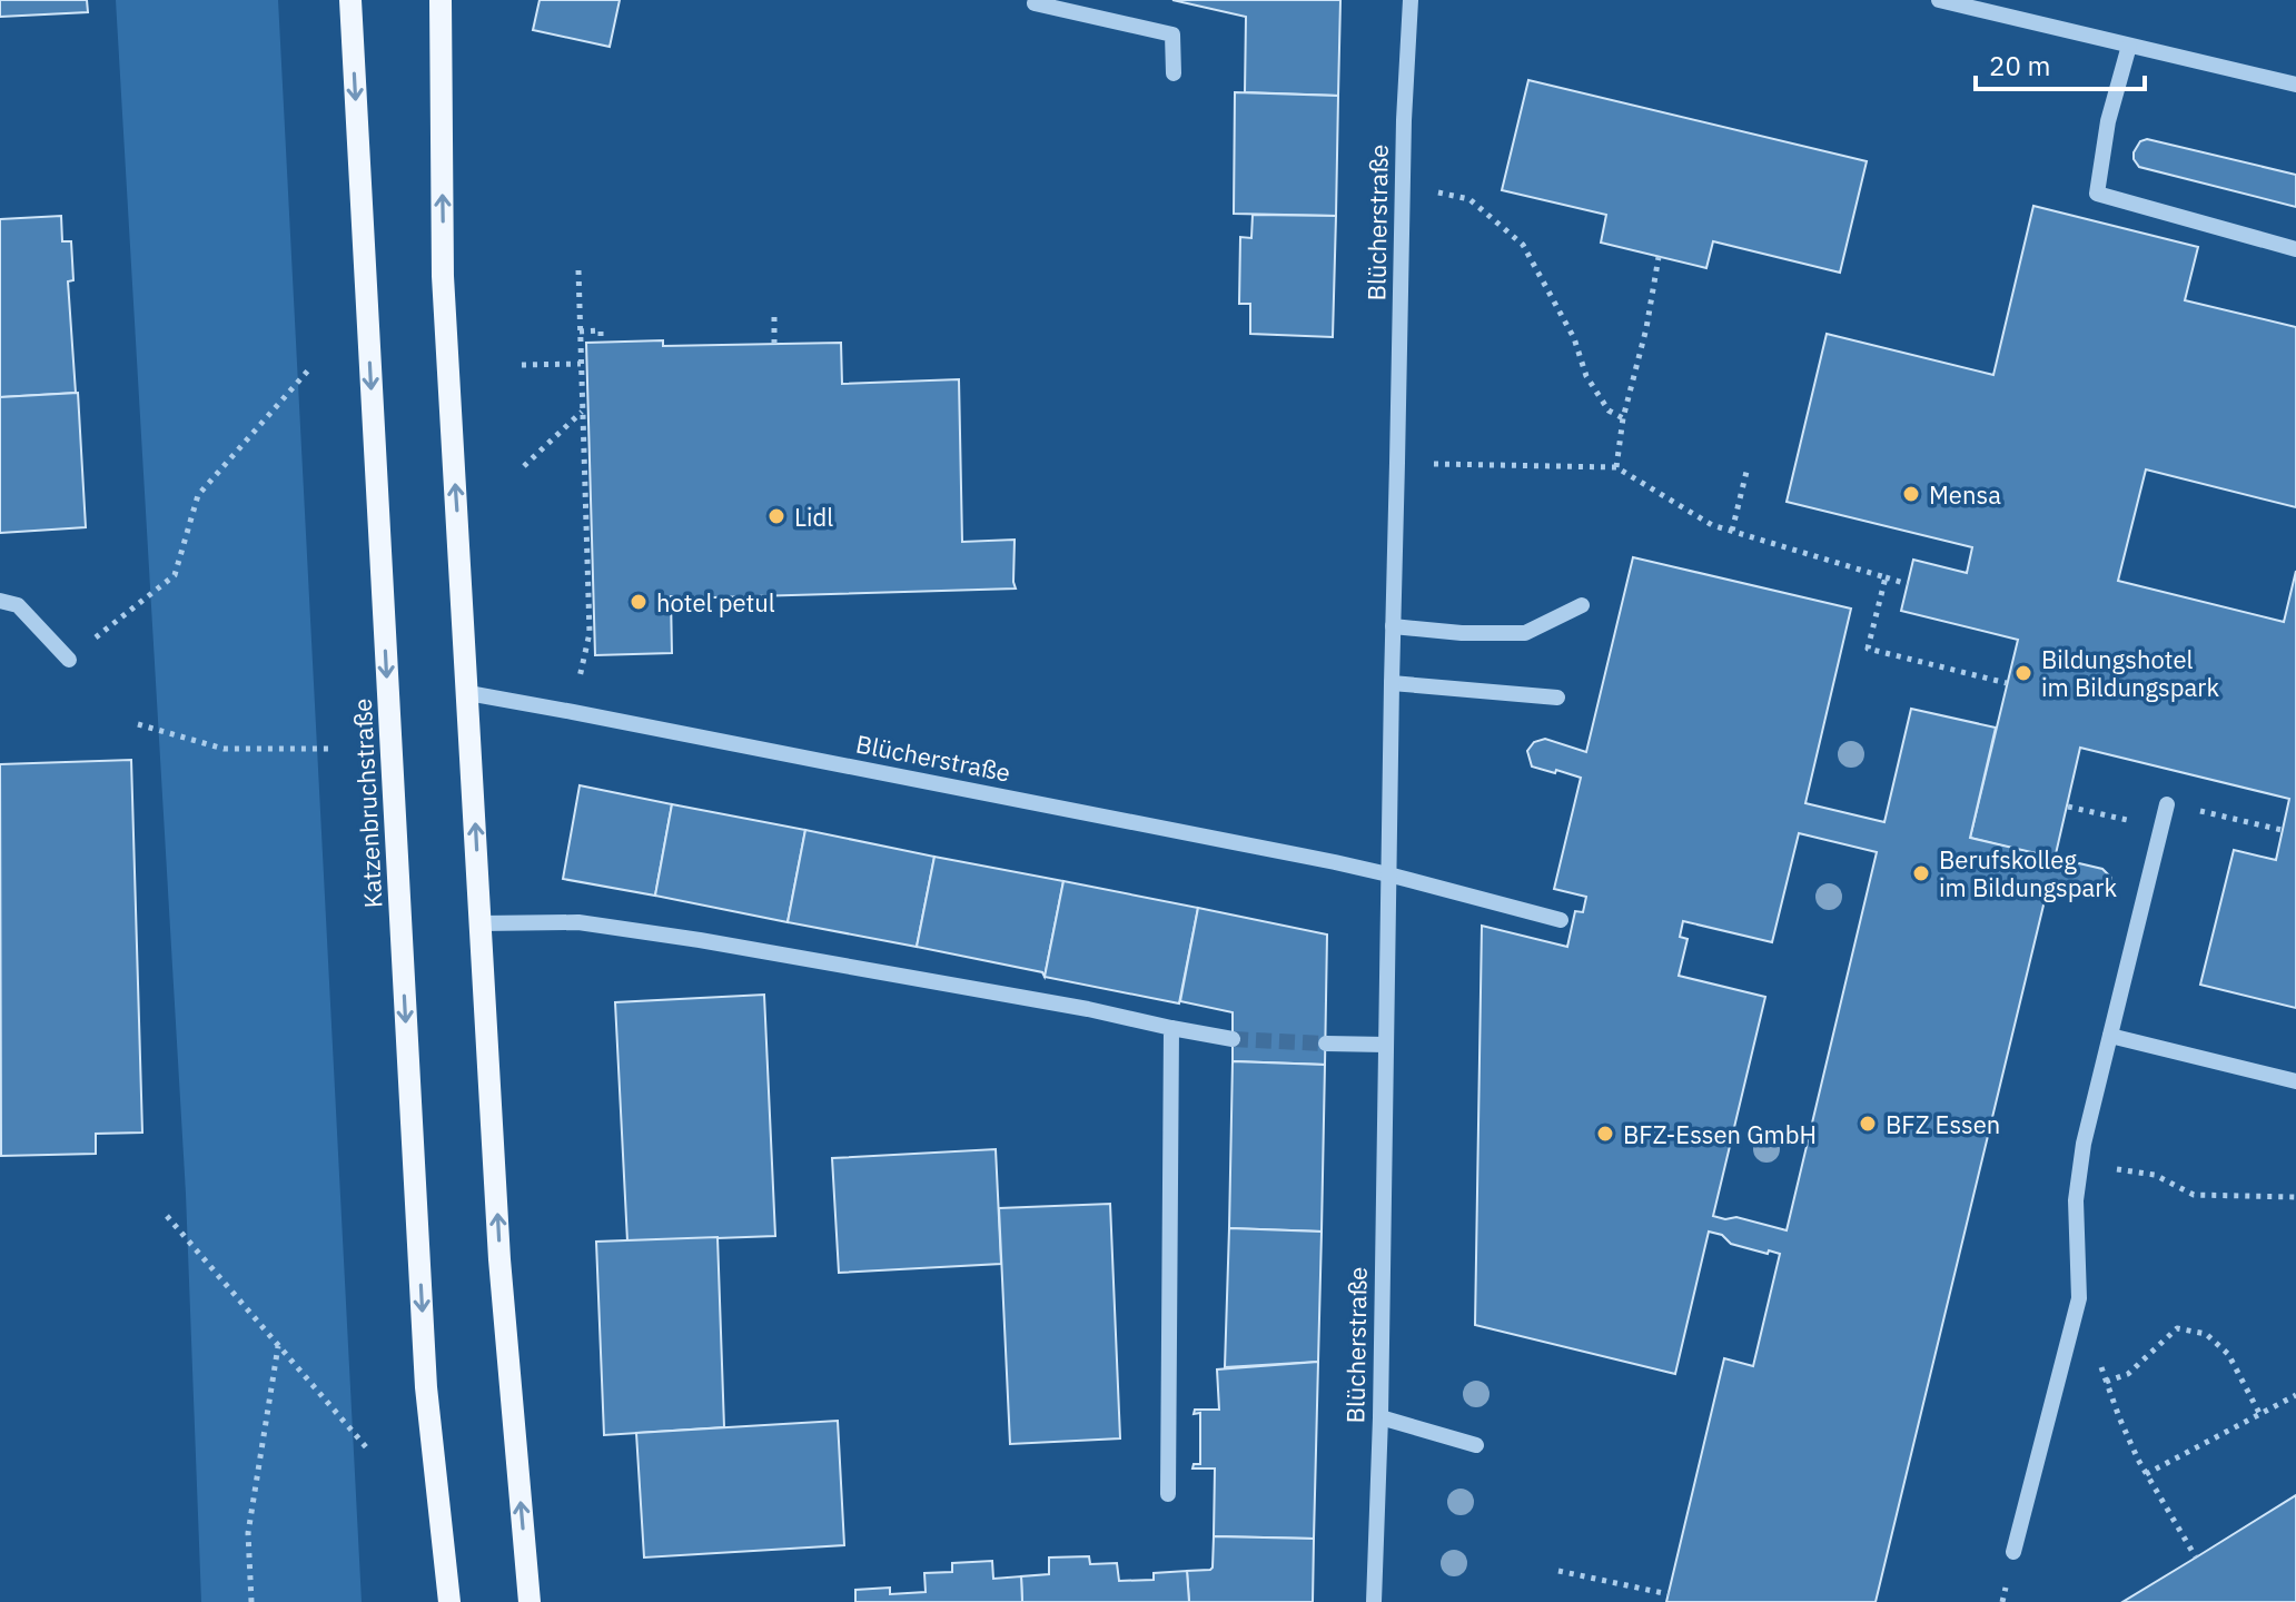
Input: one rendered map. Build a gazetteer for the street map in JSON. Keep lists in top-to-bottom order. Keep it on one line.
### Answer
{"streets":{"main road":["Katzenbruchstraße"],"street":["Blücherstraße"]},"places":["Mensa","Lidl","hotel petul","Bildungshotel im Bildungspark","Berufskolleg im Bildungspark","BFZ Essen","BFZ-Essen GmbH"],"scale_bar":"20 m"}
